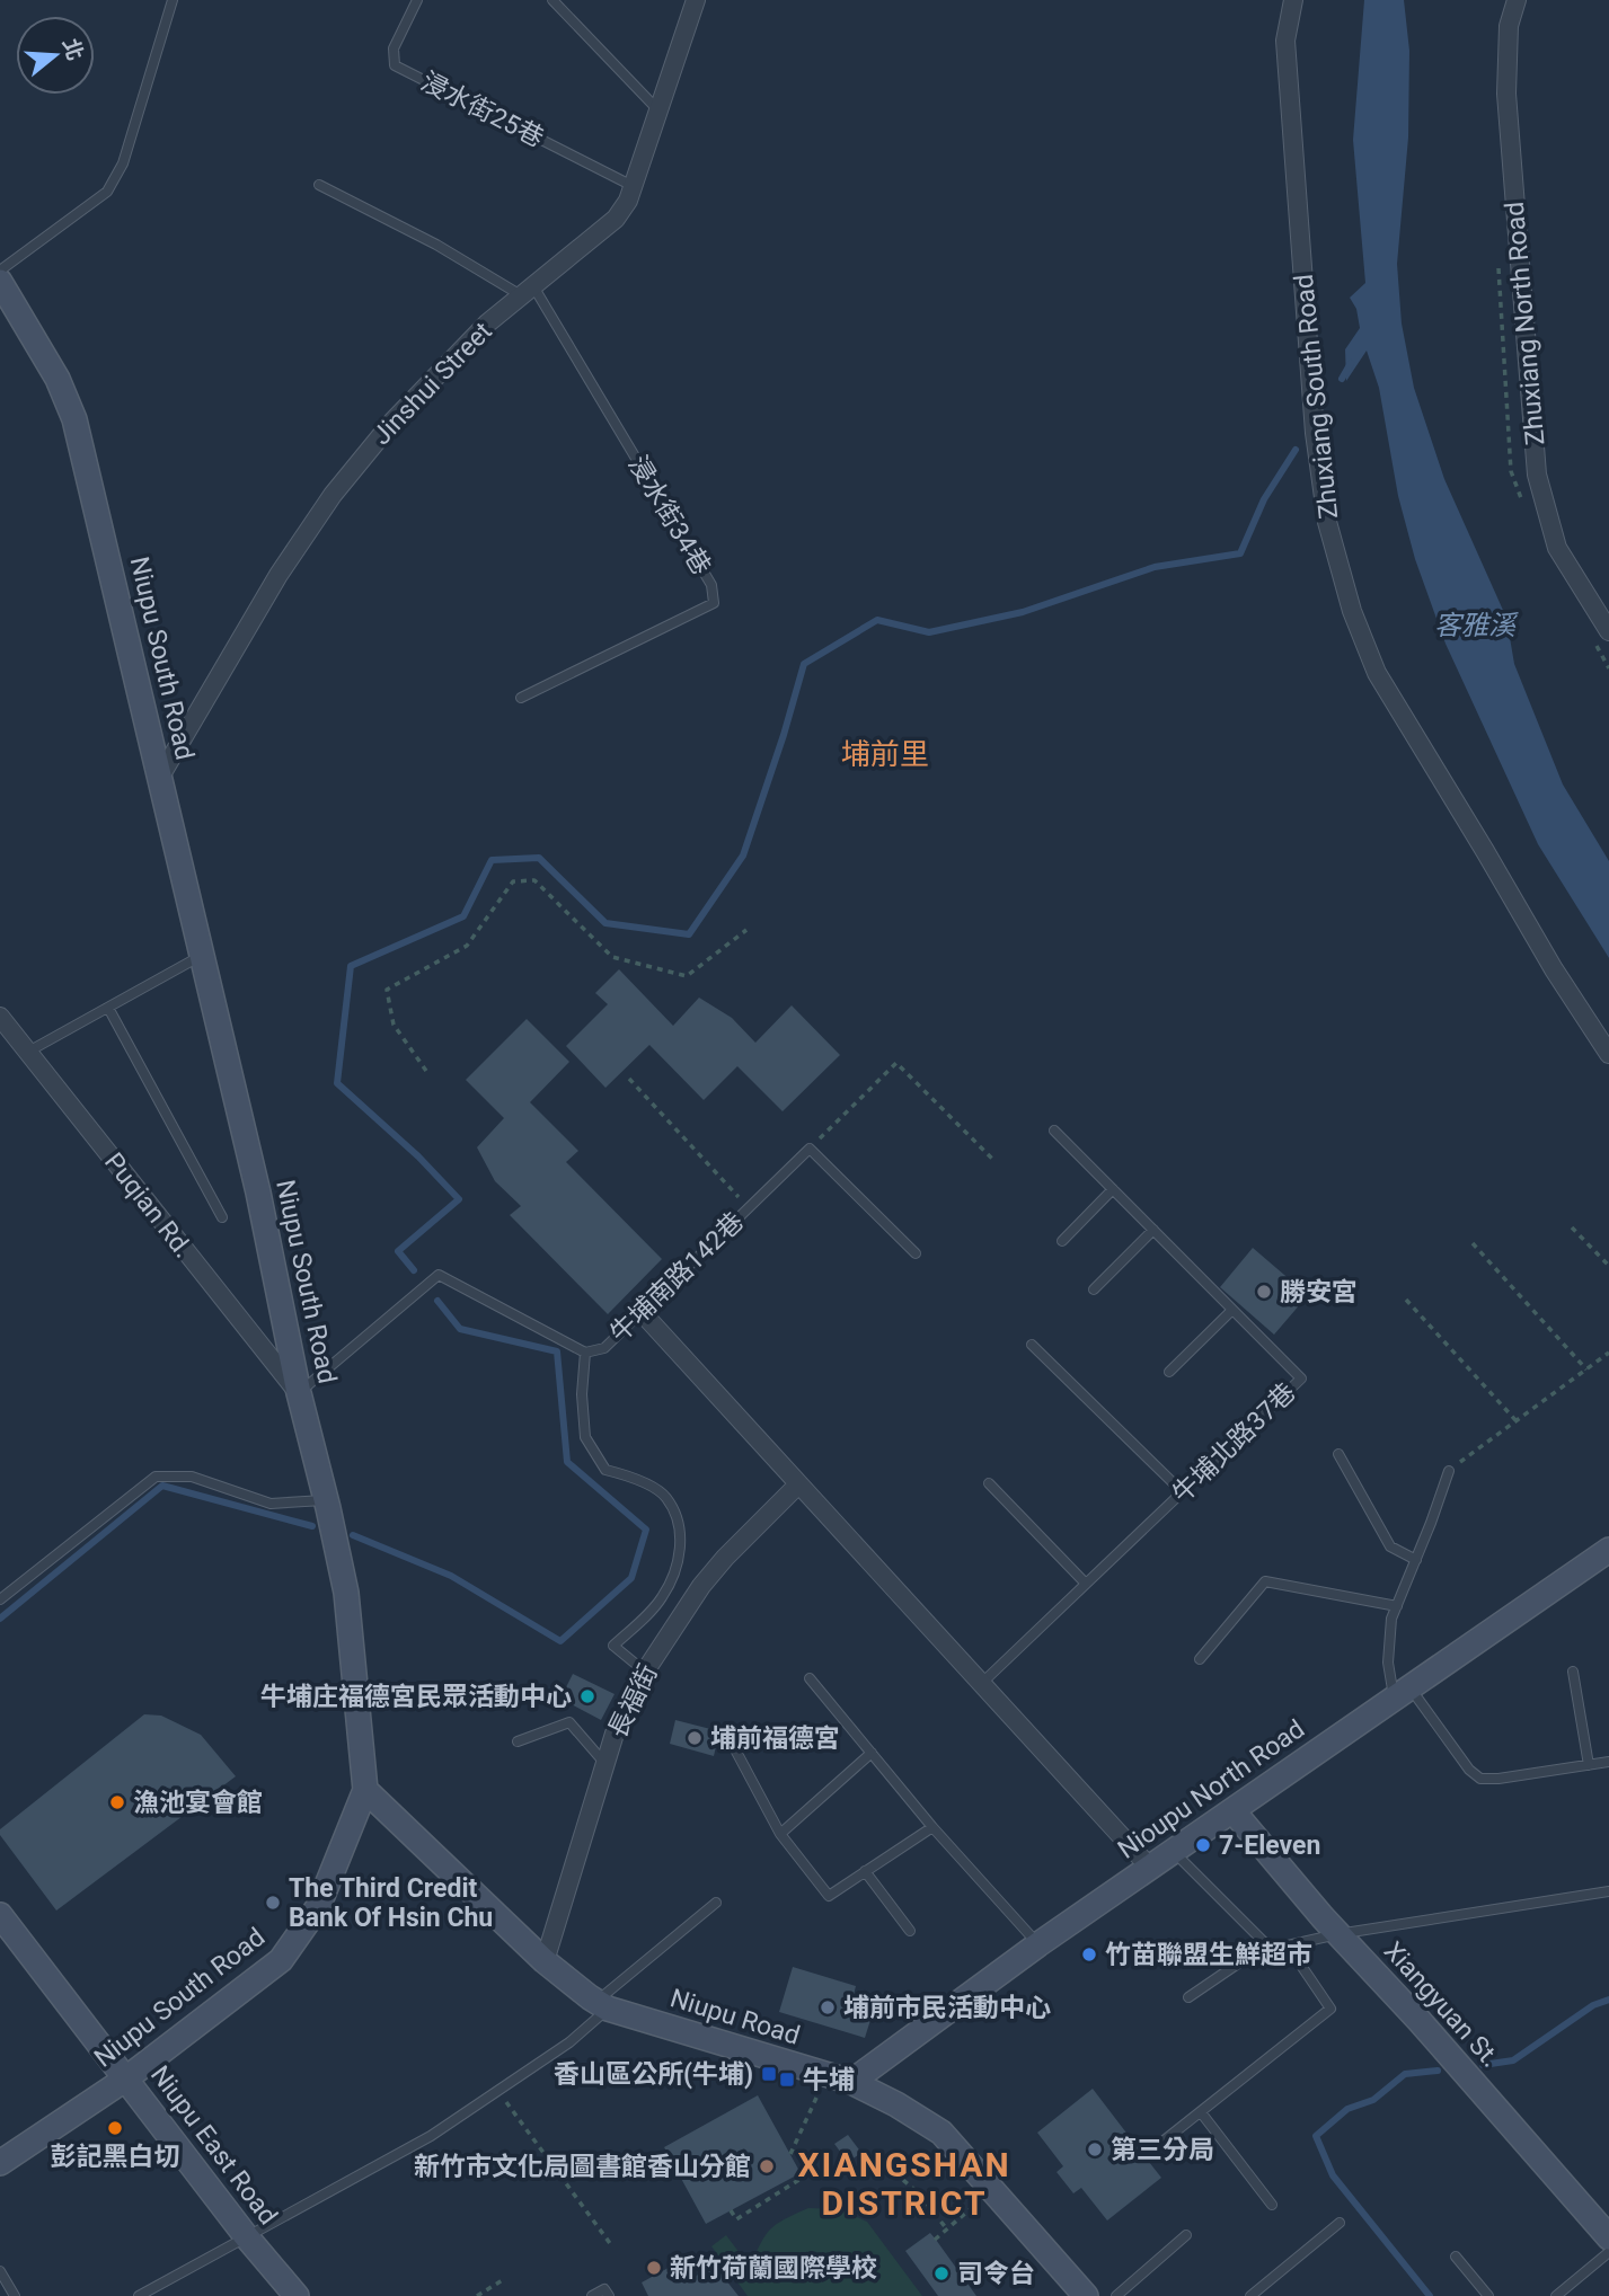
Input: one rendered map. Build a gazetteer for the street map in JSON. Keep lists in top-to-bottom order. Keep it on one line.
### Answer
{"streets":{"street":["Zhuxiang North Road","Jinshui Street","Zhuxiang South Road","Niupu South Road","Puqian Rd.","長福街","Nioupu North Road","Xiangyuan St.","Niupu Road","Niupu East Road"],"lane":["浸水街25巷","浸水街34巷","牛埔南路142巷","牛埔北路37巷"]},"crossings":[["浸水街25巷","Jinshui Street"],["Jinshui Street","浸水街34巷"],["Jinshui Street","Niupu South Road"],["Niupu South Road","Puqian Rd."],["Niupu South Road","牛埔南路142巷"],["Niupu South Road","Niupu Road"],["Niupu South Road","Niupu East Road"],["Puqian Rd.","牛埔南路142巷"],["長福街","Niupu Road"],["Nioupu North Road","Xiangyuan St."],["Nioupu North Road","Niupu Road"]],"districts":["埔前里","XIANGSHAN DISTRICT"],"water":["客雅溪"],"places":{"other":["勝安宮","牛埔庄福德宮民眾活動中心","埔前福德宮","漁池宴會館","7-Eleven","The Third Credit Bank Of Hsin Chu","竹苗聯盟生鮮超市","埔前市民活動中心","彭記黑白切","第三分局","新竹市文化局圖書館香山分館","新竹荷蘭國際學校","司令台"],"transit":["香山區公所(牛埔)","牛埔"]},"north":"right"}
